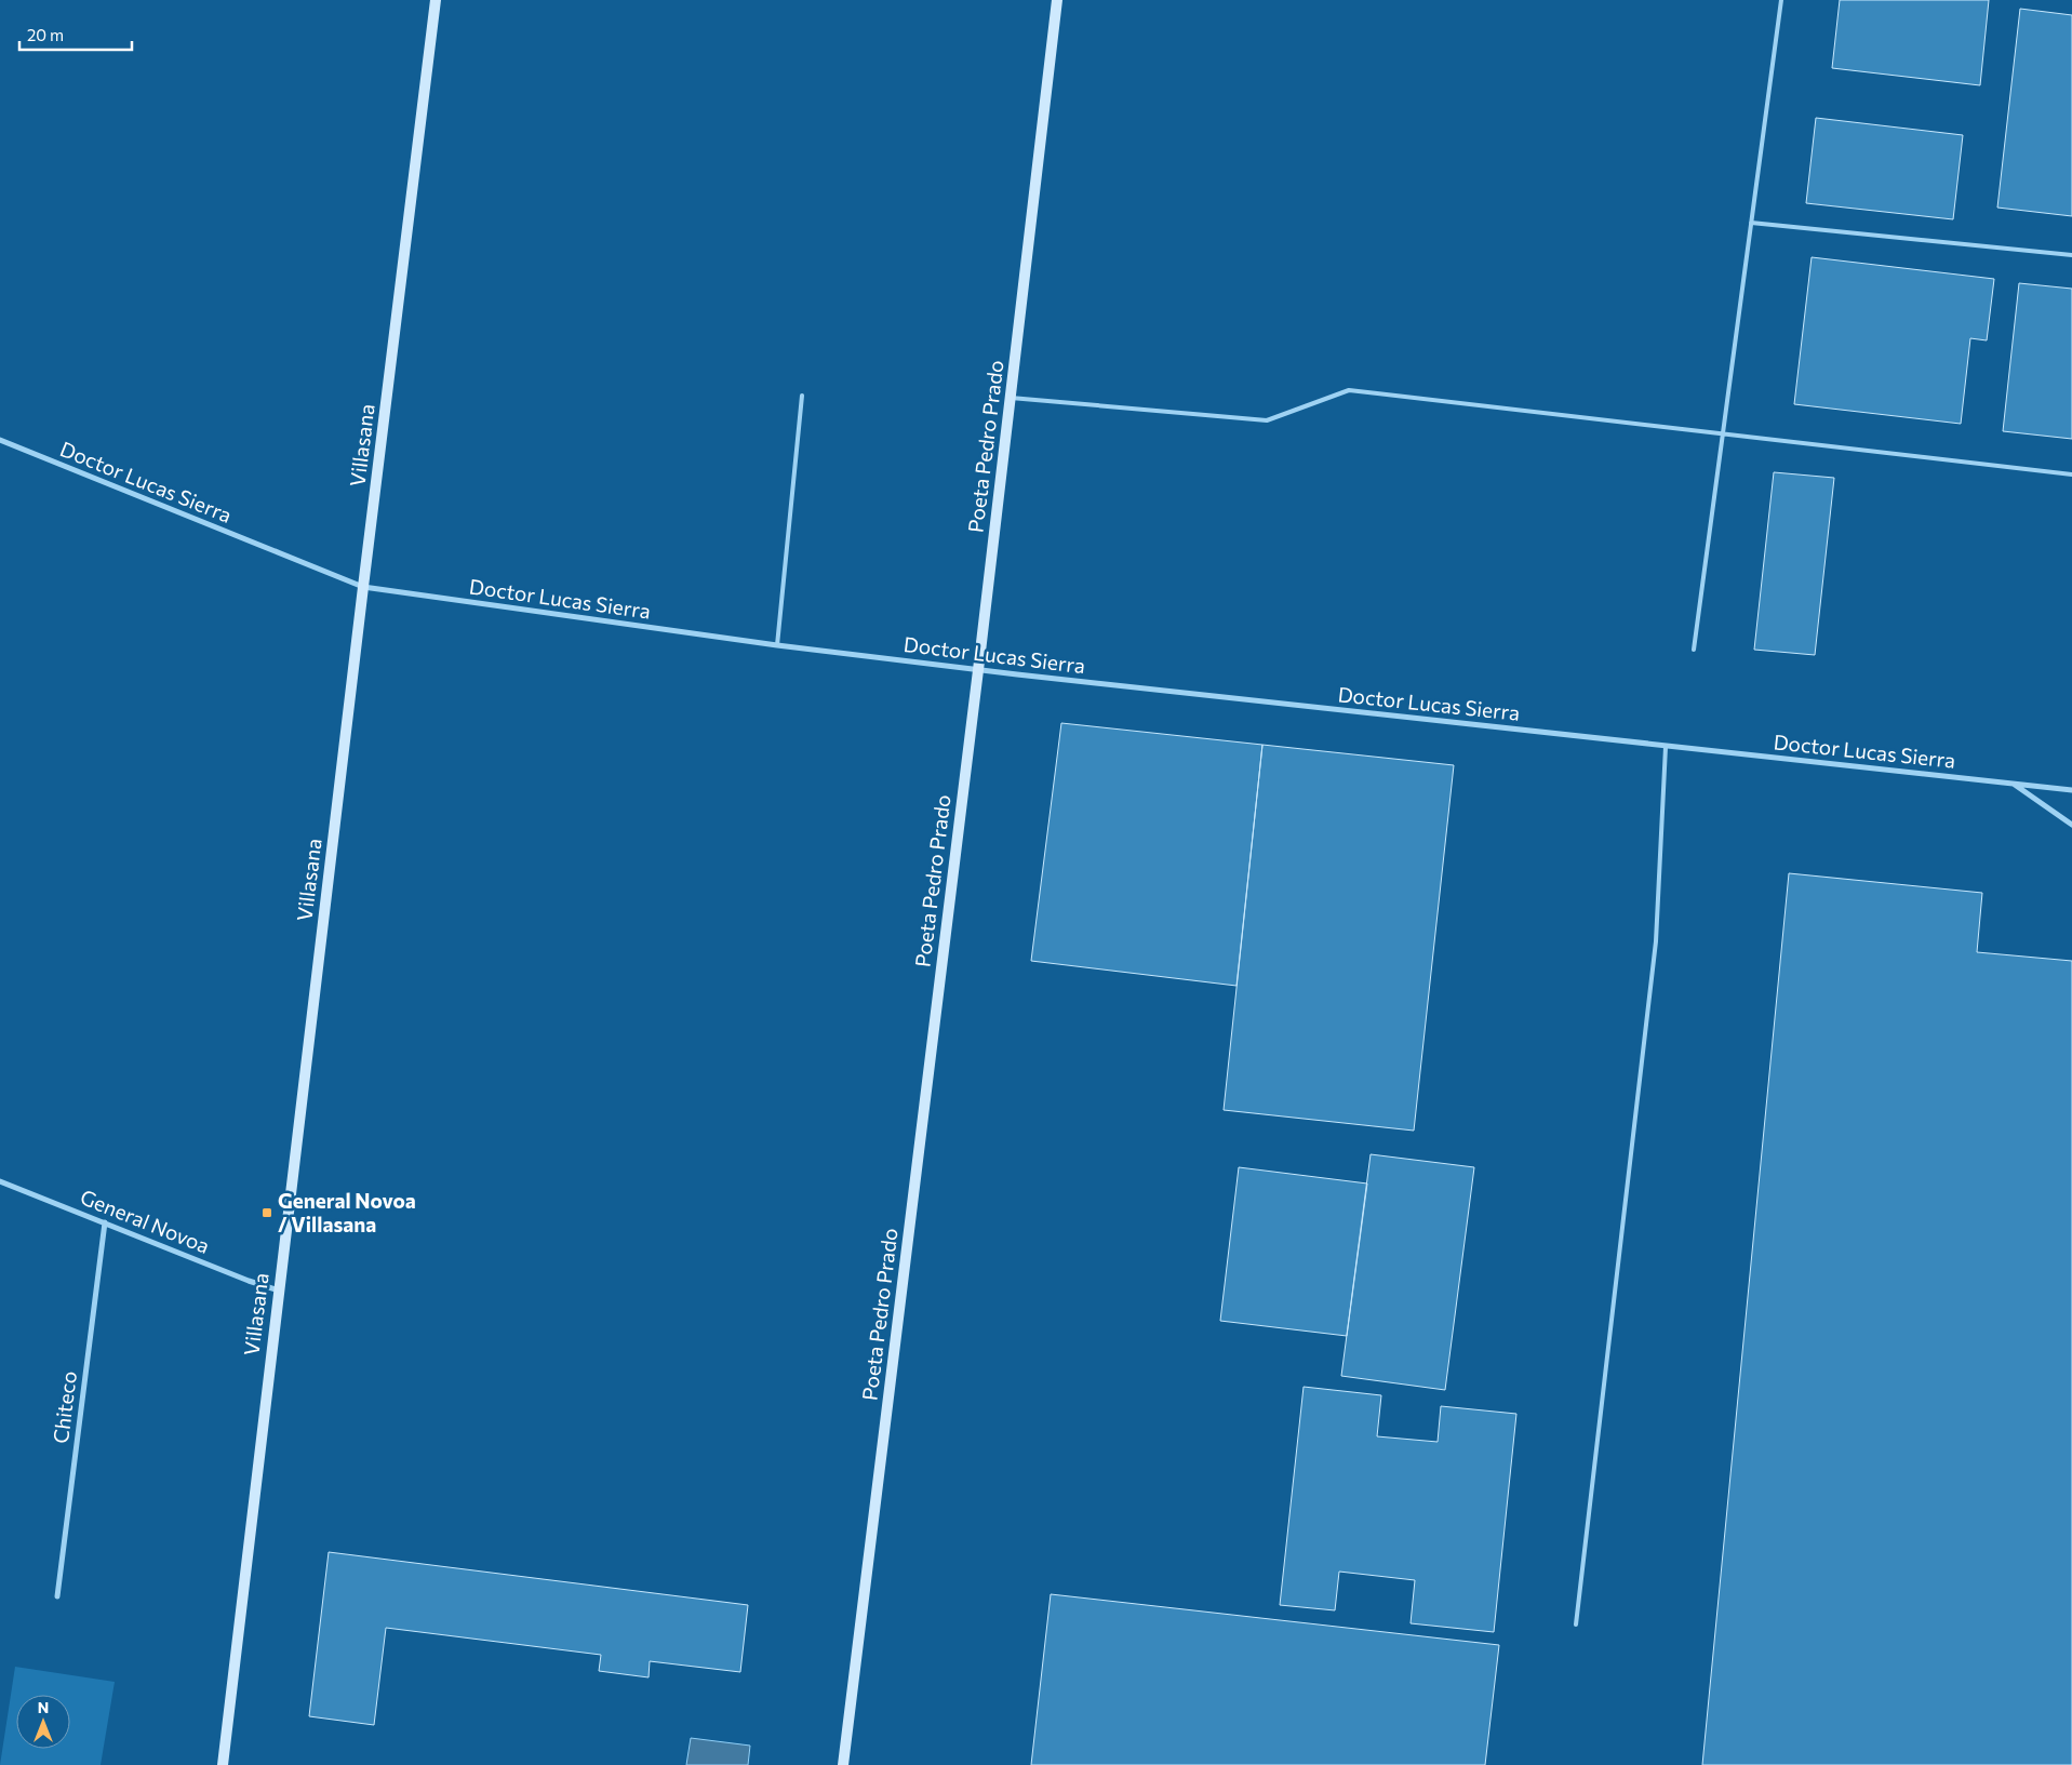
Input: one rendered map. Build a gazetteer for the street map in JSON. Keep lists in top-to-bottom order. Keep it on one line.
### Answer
{"streets":{"street":["Villasana","Poeta Pedro Prado","Doctor Lucas Sierra","General Novoa","Chiteco"]},"crossings":[["Villasana","Doctor Lucas Sierra"],["Villasana","General Novoa"],["Poeta Pedro Prado","Doctor Lucas Sierra"],["General Novoa","Chiteco"]],"places":{"transit":["General Novoa / Villasana"]},"scale_bar":"20 m","north":"top"}
